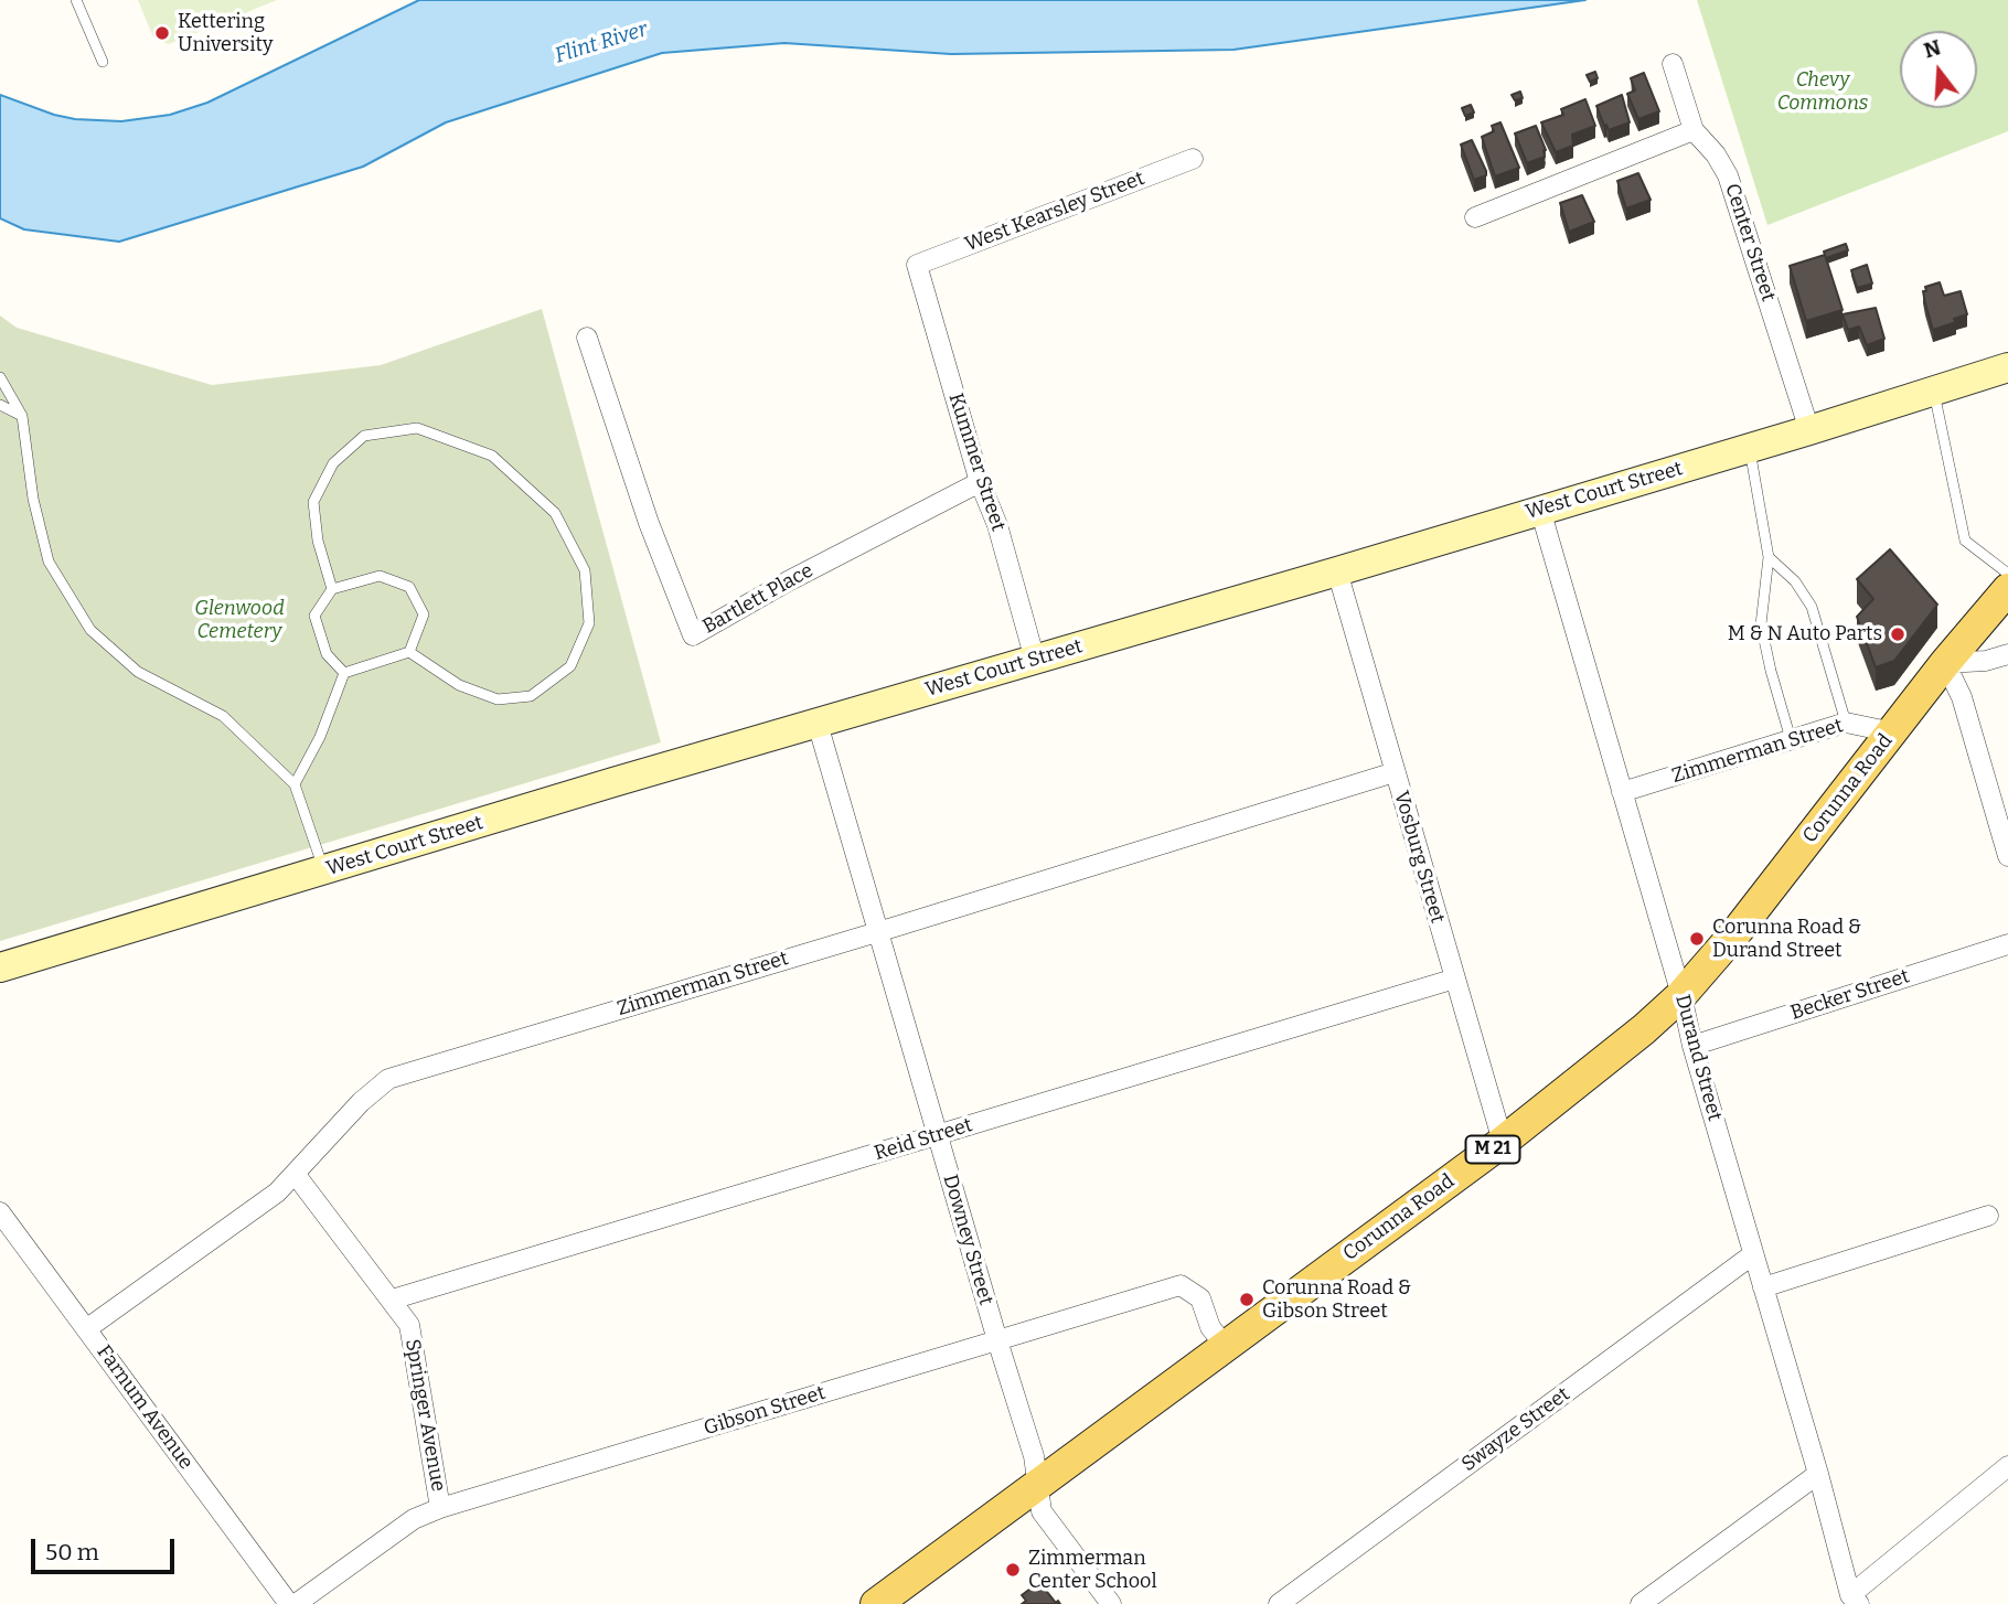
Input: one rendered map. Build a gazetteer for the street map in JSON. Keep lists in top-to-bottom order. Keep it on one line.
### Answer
{"streets":{"main road":["Corunna Road","M 21"],"street":["West Kearsley Street","Center Street","Kummer Street","West Court Street","Bartlett Place","Zimmerman Street","Vosburg Street","Becker Street","Durand Street","Reid Street","Downey Street","Farnum Avenue","Gibson Street","Springer Avenue","Swayze Street"]},"crossings":[["West Kearsley Street","Kummer Street"],["Center Street","West Court Street"],["Kummer Street","West Court Street"],["Kummer Street","Bartlett Place"],["West Court Street","Vosburg Street"],["West Court Street","Durand Street"],["West Court Street","Downey Street"],["Zimmerman Street","Corunna Road"],["Zimmerman Street","Vosburg Street"],["Zimmerman Street","Durand Street"],["Zimmerman Street","Downey Street"],["Zimmerman Street","Farnum Avenue"],["Zimmerman Street","Springer Avenue"],["Corunna Road","Vosburg Street"],["Corunna Road","Durand Street"],["Corunna Road","Downey Street"],["Corunna Road","Gibson Street"],["Vosburg Street","Reid Street"],["Becker Street","Durand Street"],["Durand Street","Swayze Street"],["Reid Street","Downey Street"],["Reid Street","Springer Avenue"],["Downey Street","Gibson Street"],["Gibson Street","Springer Avenue"]],"water":["Flint River"],"parks":["Chevy Commons","Glenwood Cemetery"],"places":["Kettering University","M & N Auto Parts","Corunna Road & Durand Street","Corunna Road & Gibson Street","Zimmerman Center School"],"scale_bar":"50 m","north":"top"}
